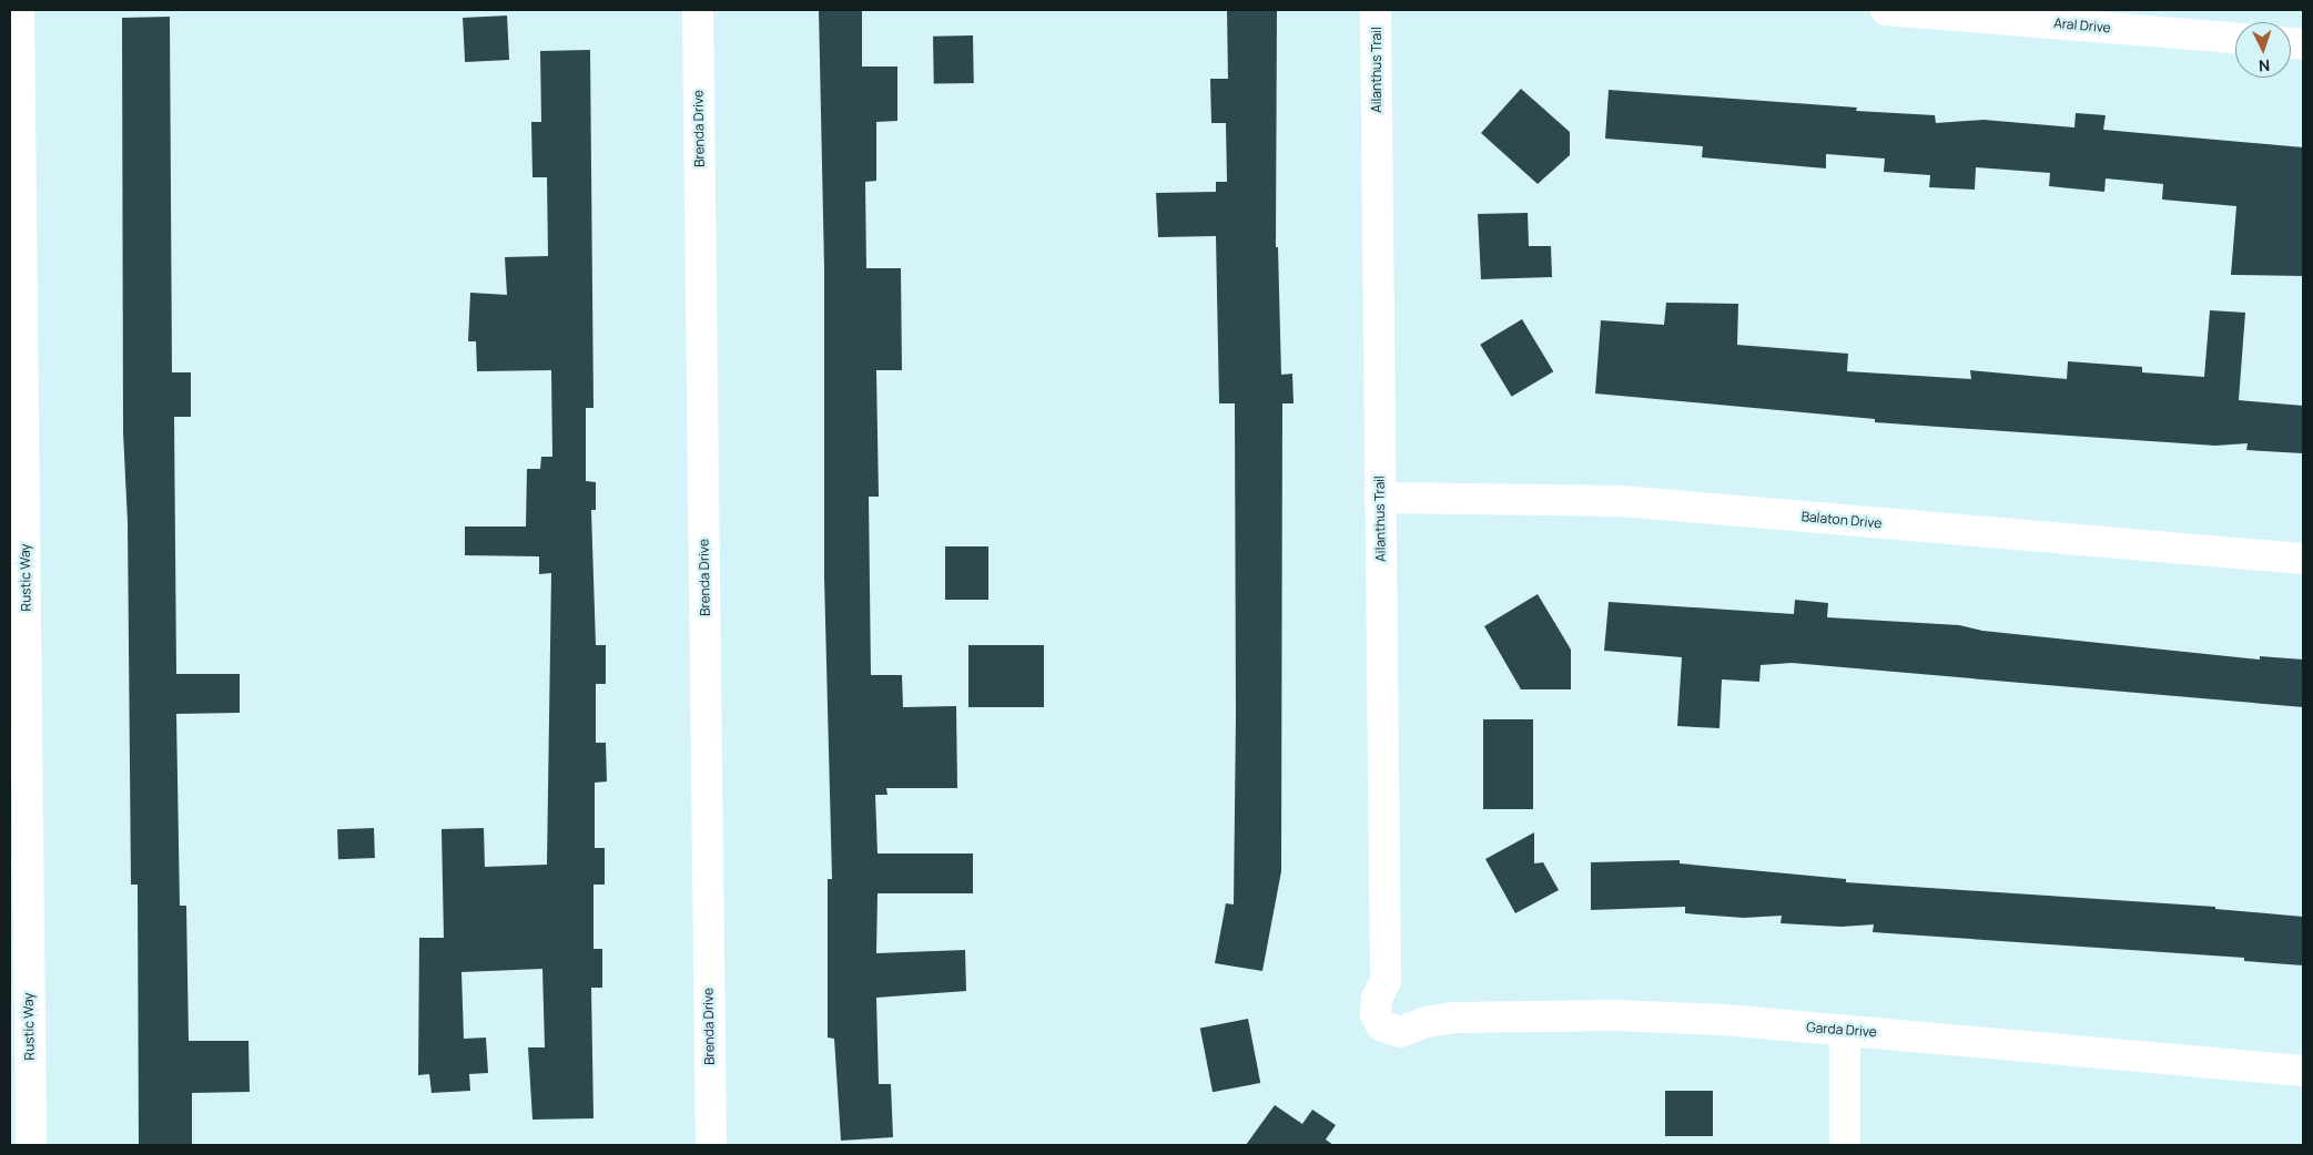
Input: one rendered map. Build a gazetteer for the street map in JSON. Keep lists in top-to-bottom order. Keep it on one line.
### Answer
{"streets":{"street":["Aral Drive","Ailanthus Trail","Brenda Drive","Balaton Drive","Rustic Way","Garda Drive"]},"crossings":[["Ailanthus Trail","Balaton Drive"],["Ailanthus Trail","Garda Drive"]],"north":"bottom"}
